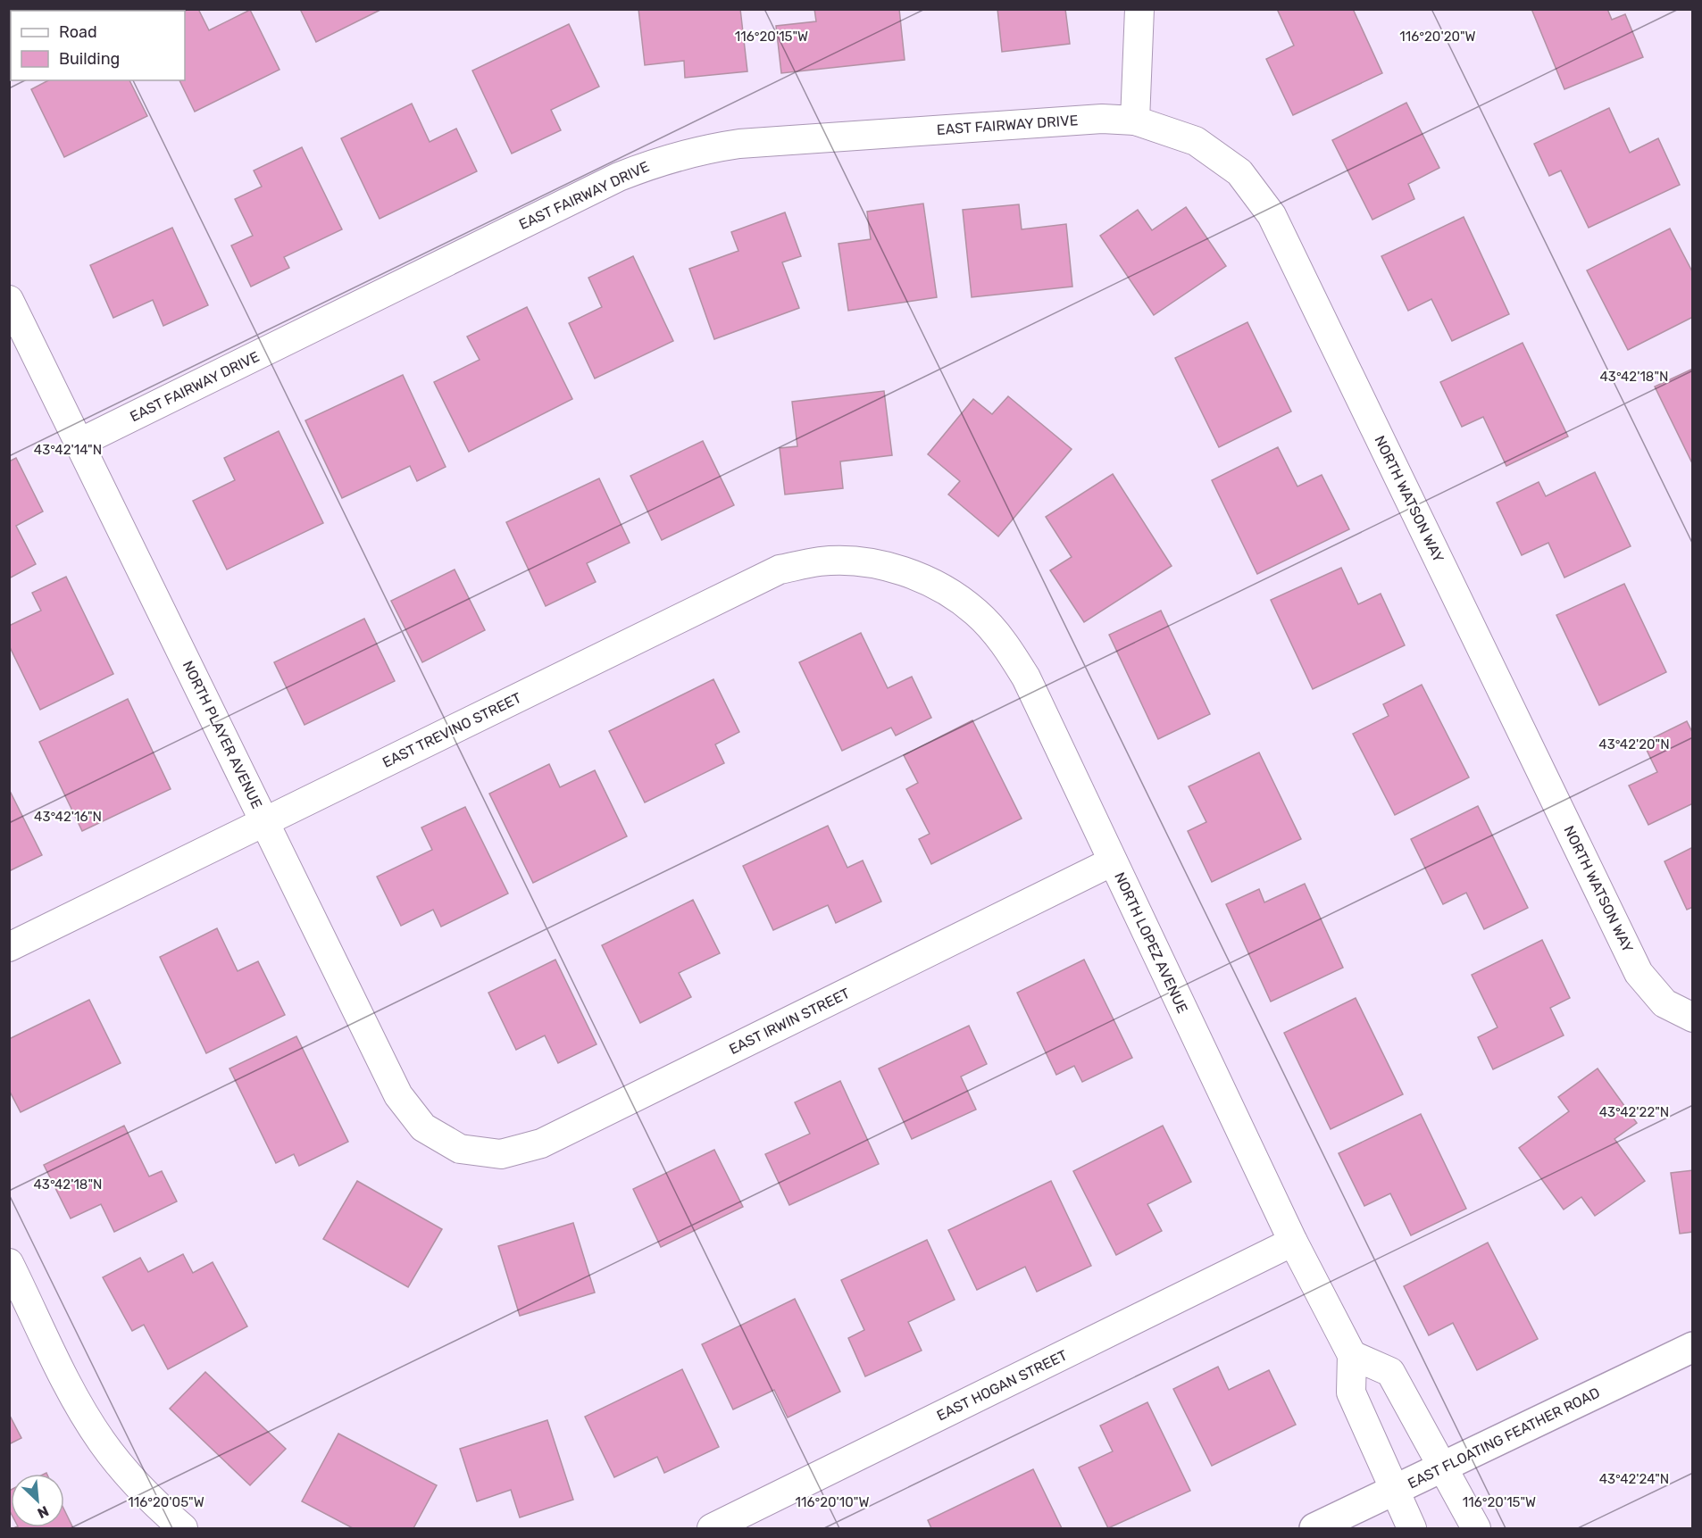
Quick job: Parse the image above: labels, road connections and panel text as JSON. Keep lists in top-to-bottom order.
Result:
{
  "streets": {
    "main road": ["EAST FLOATING FEATHER ROAD"],
    "street": [
      "EAST FAIRWAY DRIVE",
      "NORTH WATSON WAY",
      "EAST TREVINO STREET",
      "NORTH PLAYER AVENUE",
      "NORTH LOPEZ AVENUE",
      "EAST IRWIN STREET",
      "EAST HOGAN STREET"
    ]
  },
  "crossings": [
    ["EAST FAIRWAY DRIVE", "NORTH WATSON WAY"],
    ["EAST FAIRWAY DRIVE", "NORTH PLAYER AVENUE"],
    ["EAST TREVINO STREET", "NORTH PLAYER AVENUE"],
    ["EAST TREVINO STREET", "NORTH LOPEZ AVENUE"],
    ["NORTH PLAYER AVENUE", "EAST IRWIN STREET"],
    ["NORTH LOPEZ AVENUE", "EAST IRWIN STREET"],
    ["NORTH LOPEZ AVENUE", "EAST HOGAN STREET"],
    ["NORTH LOPEZ AVENUE", "EAST FLOATING FEATHER ROAD"]
  ],
  "legend": ["Road", "Building"],
  "north": "bottom right",
  "coordinates": [
    "116°20'15\"W",
    "116°20'20\"W",
    "43°42'18\"N",
    "43°42'14\"N",
    "43°42'20\"N",
    "43°42'16\"N",
    "43°42'22\"N",
    "43°42'24\"N",
    "116°20'05\"W",
    "116°20'10\"W"
  ]
}
